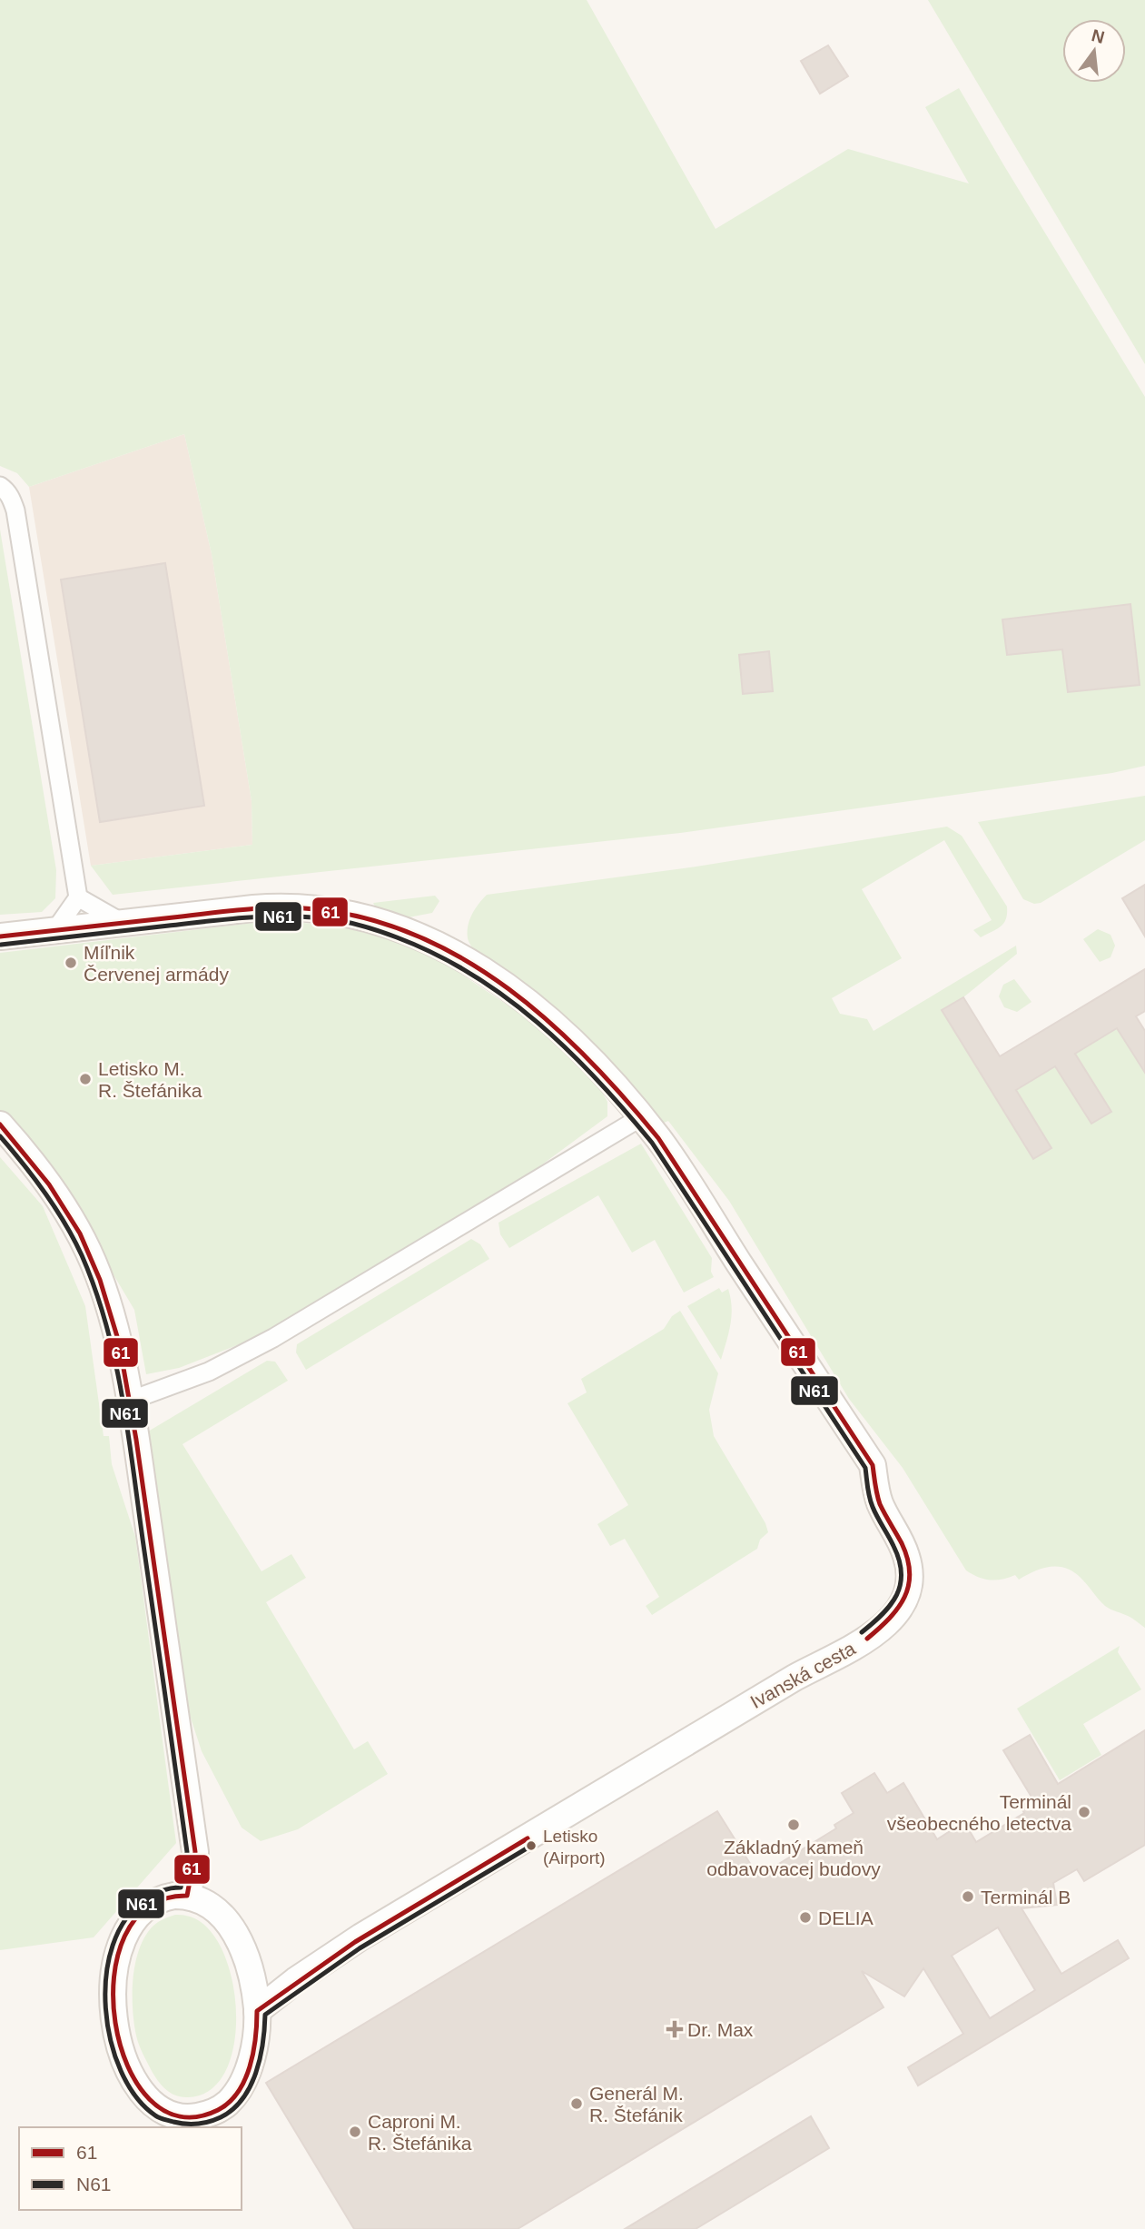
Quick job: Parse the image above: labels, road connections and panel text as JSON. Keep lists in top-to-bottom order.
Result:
{
  "streets": {
    "street": ["Ivanská cesta"]
  },
  "places": {
    "other": [
      "Míľnik Červenej armády",
      "Letisko M. R. Štefánika",
      "Terminál všeobecného letectva",
      "Základný kameň odbavovacej budovy",
      "Letisko (Airport)",
      "Terminál B",
      "DELIA",
      "Generál M. R. Štefánik",
      "Caproni M. R. Štefánika"
    ],
    "health": ["Dr. Max"]
  },
  "lines": ["transit line 61", "transit line N61"],
  "legend": ["61", "N61"],
  "north": "top"
}
